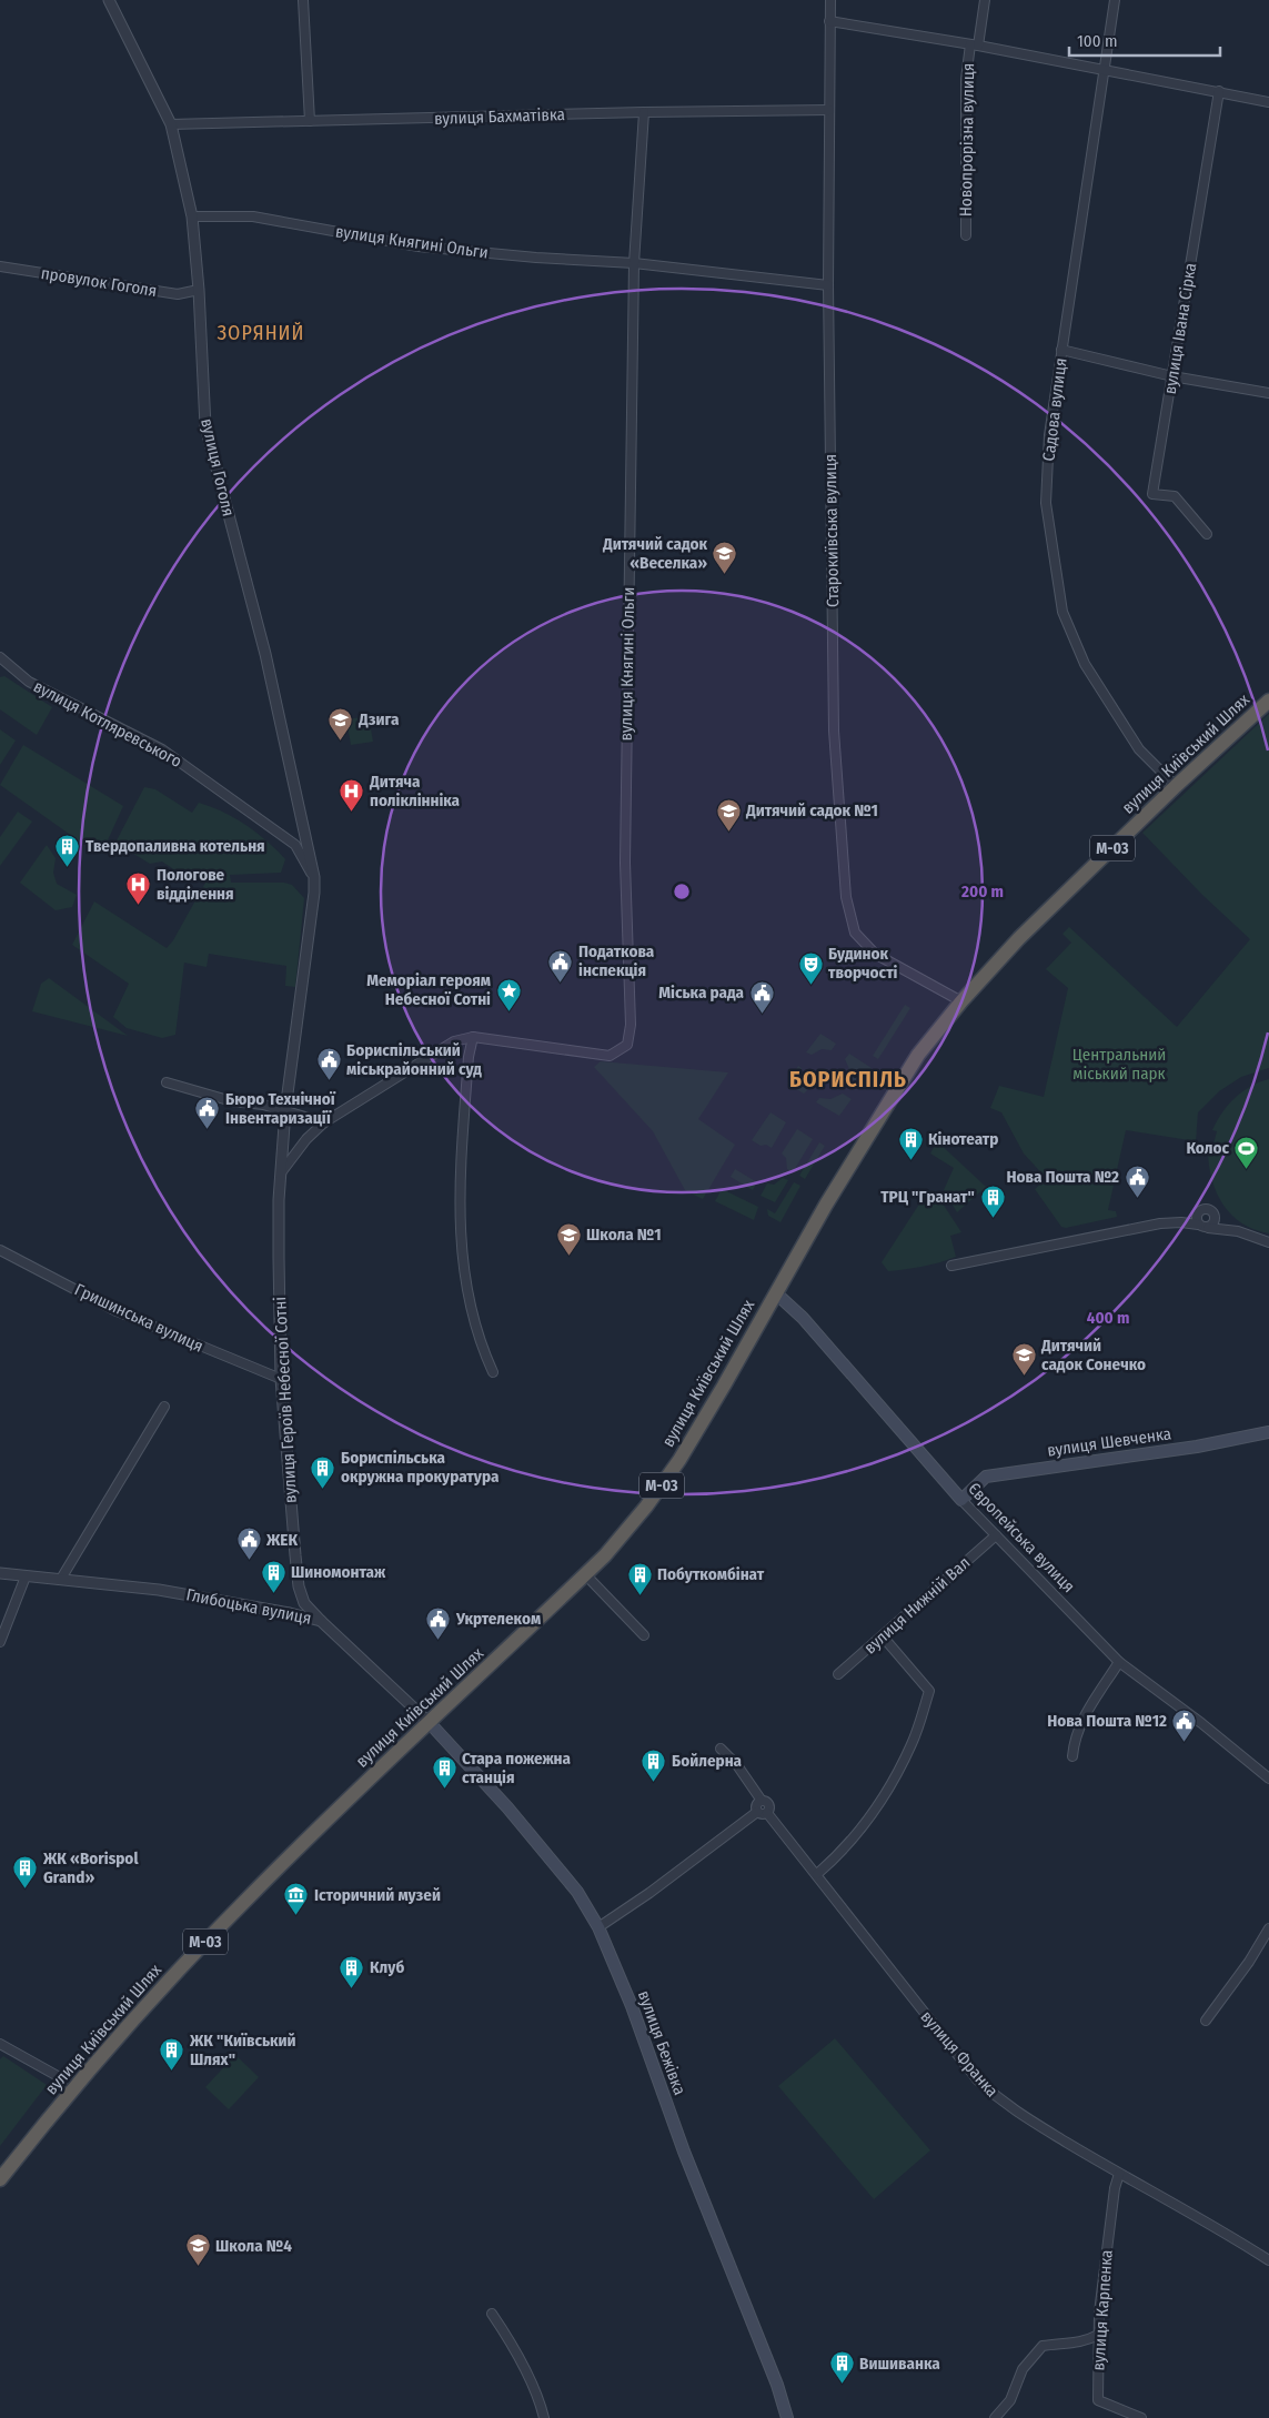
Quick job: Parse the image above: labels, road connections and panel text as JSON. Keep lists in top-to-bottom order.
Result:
{
  "streets": {
    "highway": ["вулиця Київський Шлях", "М-03"],
    "main road": ["вулиця Шевченка", "Європейська вулиця", "вулиця Бежівка"],
    "street": [
      "вулиця Бахматівка",
      "Новопрорізна вулиця",
      "вулиця Княгині Ольги",
      "провулок Гоголя",
      "вулиця Івана Сірка",
      "Садова вулиця",
      "вулиця Гоголя",
      "Старокиївська вулиця",
      "вулиця Котляревського",
      "Гришинська вулиця",
      "вулиця Героїв Небесної Сотні",
      "вулиця Нижній Вал",
      "Глибоцька вулиця",
      "вулиця Франка",
      "вулиця Карпенка"
    ]
  },
  "crossings": [
    ["вулиця Бахматівка", "вулиця Гоголя"],
    ["вулиця Бахматівка", "Старокиївська вулиця"],
    ["Новопрорізна вулиця", "вулиця Івана Сірка"],
    ["Новопрорізна вулиця", "Садова вулиця"],
    ["Новопрорізна вулиця", "Старокиївська вулиця"],
    ["вулиця Княгині Ольги", "вулиця Гоголя"],
    ["вулиця Княгині Ольги", "Старокиївська вулиця"],
    ["провулок Гоголя", "вулиця Гоголя"],
    ["Садова вулиця", "вулиця Київський Шлях"],
    ["вулиця Гоголя", "вулиця Котляревського"],
    ["вулиця Гоголя", "вулиця Героїв Небесної Сотні"],
    ["Старокиївська вулиця", "вулиця Київський Шлях"],
    ["вулиця Котляревського", "вулиця Героїв Небесної Сотні"],
    ["вулиця Київський Шлях", "Європейська вулиця"],
    ["вулиця Київський Шлях", "Глибоцька вулиця"],
    ["вулиця Київський Шлях", "вулиця Бежівка"],
    ["Гришинська вулиця", "вулиця Героїв Небесної Сотні"],
    ["вулиця Героїв Небесної Сотні", "Глибоцька вулиця"],
    ["вулиця Шевченка", "Європейська вулиця"],
    ["Європейська вулиця", "вулиця Нижній Вал"],
    ["Глибоцька вулиця", "вулиця Бежівка"],
    ["вулиця Франка", "вулиця Карпенка"]
  ],
  "districts": ["ЗОРЯНИЙ", "БОРИСПІЛЬ"],
  "parks": ["Центральний міський парк"],
  "places": {
    "school or university": [
      "Дитячий садок «Веселка»",
      "Дзига",
      "Дитячий садок №1",
      "Школа №1",
      "Дитячий садок Сонечко",
      "Школа №4"
    ],
    "hospital": ["Дитяча поліклінніка", "Пологове відділення"],
    "building": [
      "Твердопаливна котельня",
      "Кінотеатр",
      "ТРЦ \"Гранат\"",
      "Бориспільська окружна прокуратура",
      "Шиномонтаж",
      "Побуткомбінат",
      "Бойлерна",
      "Стара пожежна станція",
      "ЖК «Borispol Grand»",
      "Клуб",
      "ЖК \"Київський Шлях\"",
      "Вишиванка"
    ],
    "public building": [
      "Податкова інспекція",
      "Міська рада",
      "Бориспільський міськрайонний суд",
      "Бюро Технічної Інвентаризації",
      "Нова Пошта №2",
      "ЖЕК",
      "Укртелеком",
      "Нова Пошта №12"
    ],
    "theatre": ["Будинок творчості"],
    "place": ["Меморіал героям Небесної Сотні"],
    "sports": ["Колос"],
    "museum": ["Історичний музей"]
  },
  "scale_bar": "100 m",
  "rings": ["200 m", "400 m"]
}
